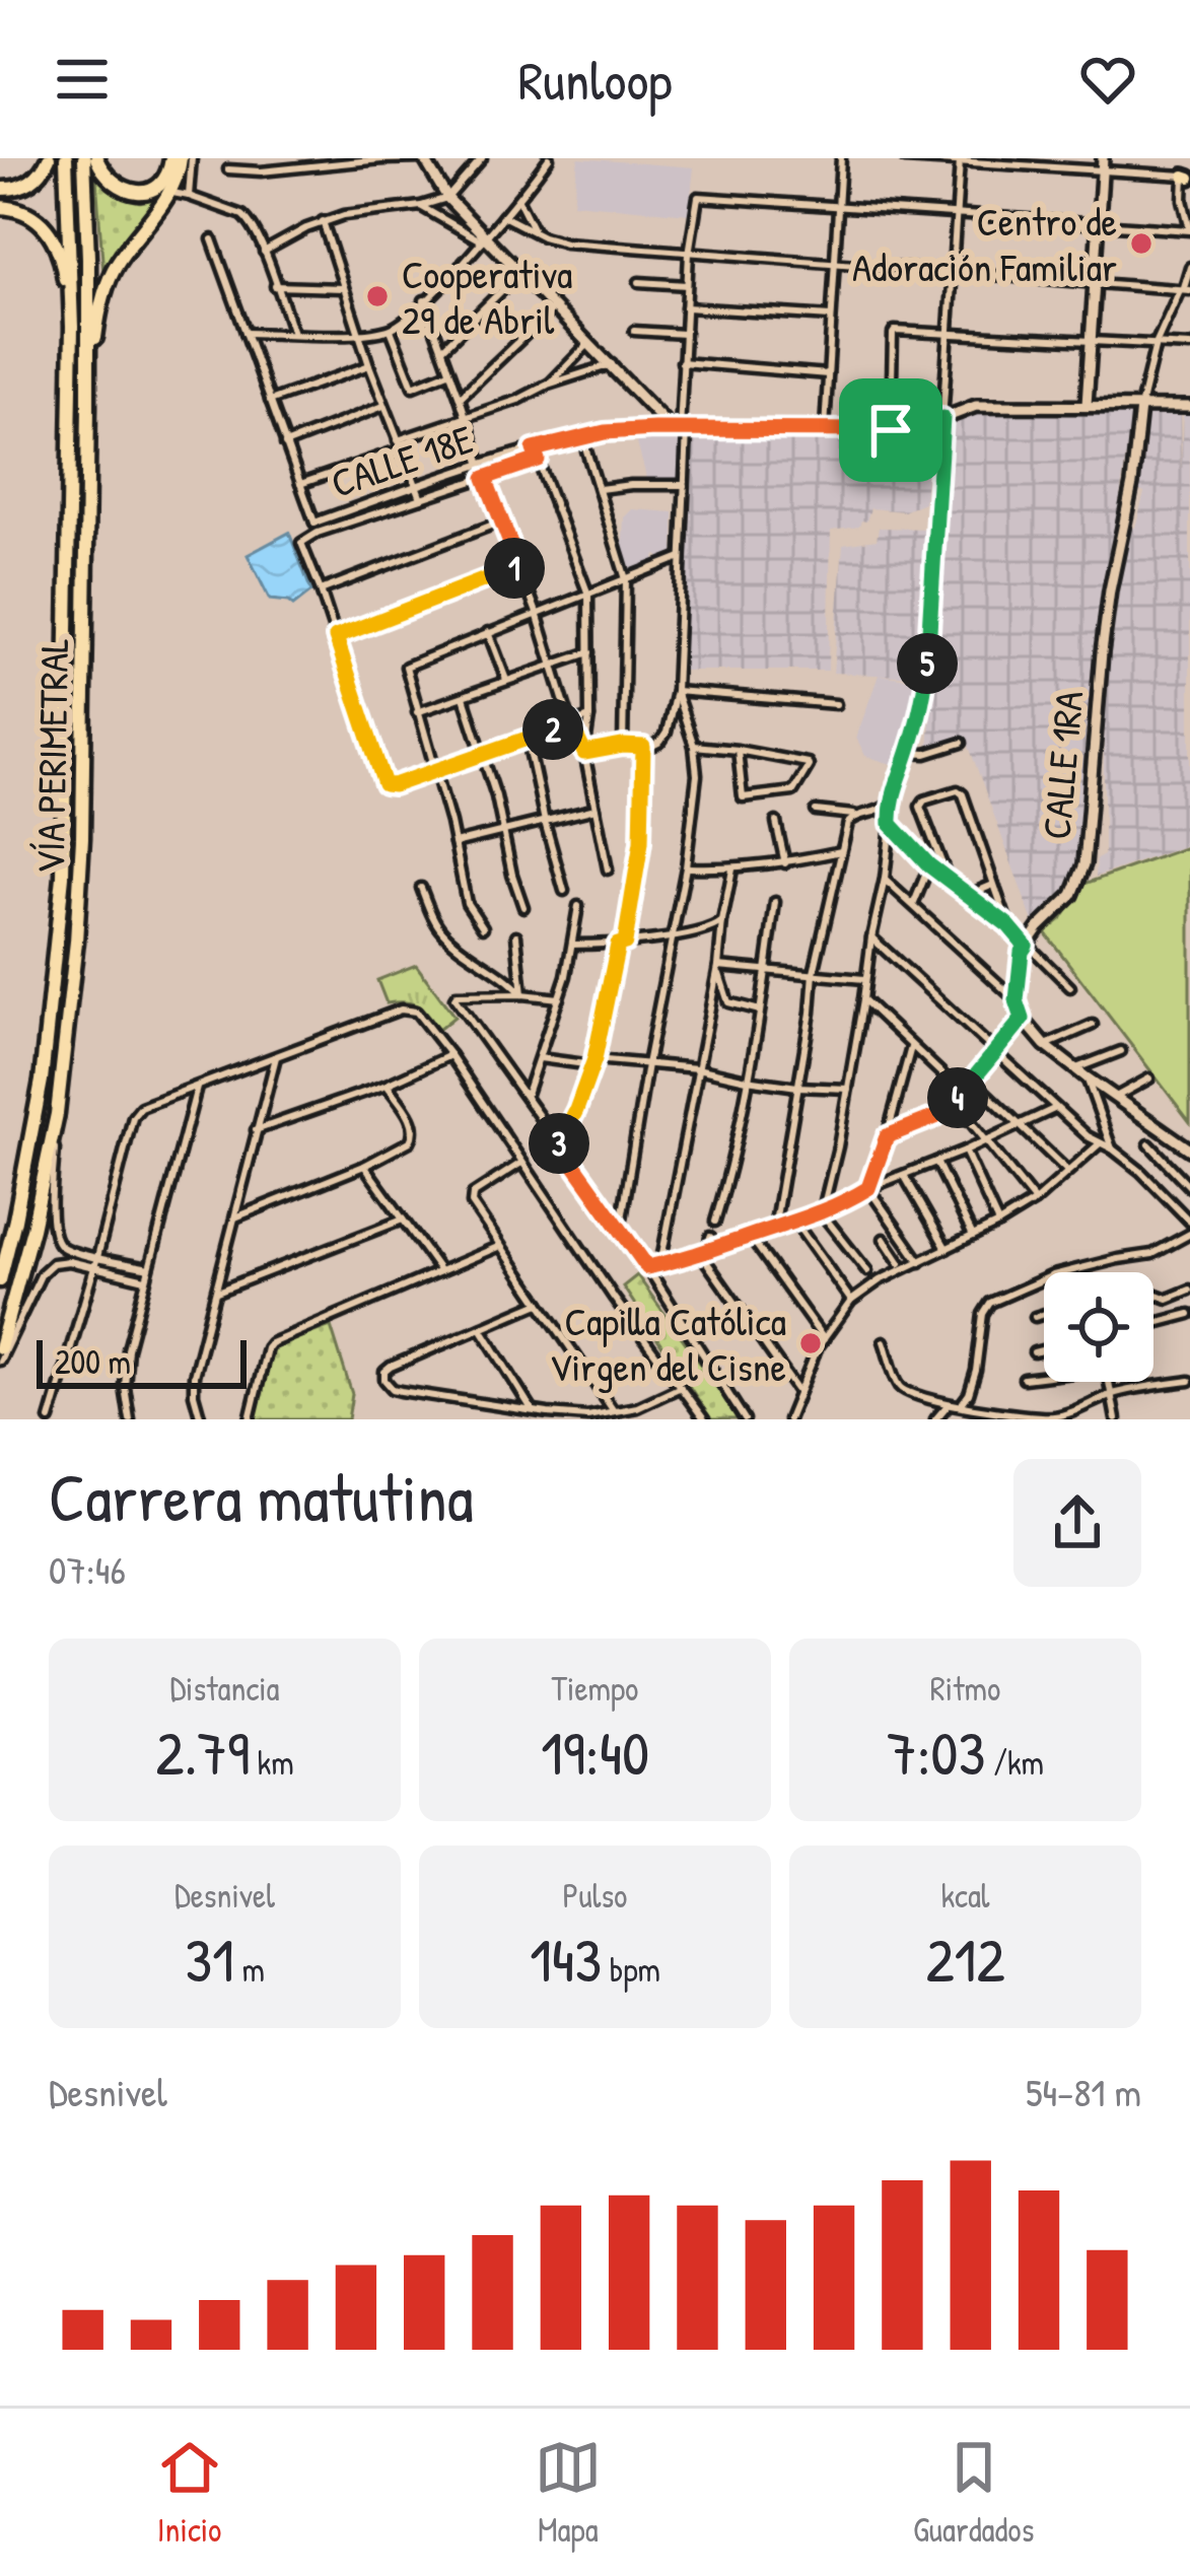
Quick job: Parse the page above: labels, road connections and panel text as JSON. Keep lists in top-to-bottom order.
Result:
{
  "streets": {
    "highway": ["VÍA PERIMETRAL"],
    "street": ["CALLE 18E", "CALLE 1RA"]
  },
  "crossings": [
    ["CALLE 18E", "CALLE 1RA"]
  ],
  "places": ["Centro de Adoración Familiar", "Cooperativa 29 de Abril", "Capilla Católica Virgen del Cisne"],
  "scale_bar": "200 m",
  "page": {
    "header": "Runloop",
    "pins": [
      "1",
      "5",
      "2",
      "4",
      "3"
    ],
    "scale": "200 m",
    "heading": ["Carrera matutina", "07:46"],
    "stats": [
      ["Distancia", "2.79 km"],
      ["Tiempo", "19:40"],
      ["Ritmo", "7:03 /km"],
      ["Desnivel", "31 m"],
      ["Pulso", "143 bpm"],
      ["kcal", "212"]
    ],
    "chart": ["Desnivel", "54–81 m"],
    "tabs": ["Inicio", "Mapa", "Guardados"]
  }
}
